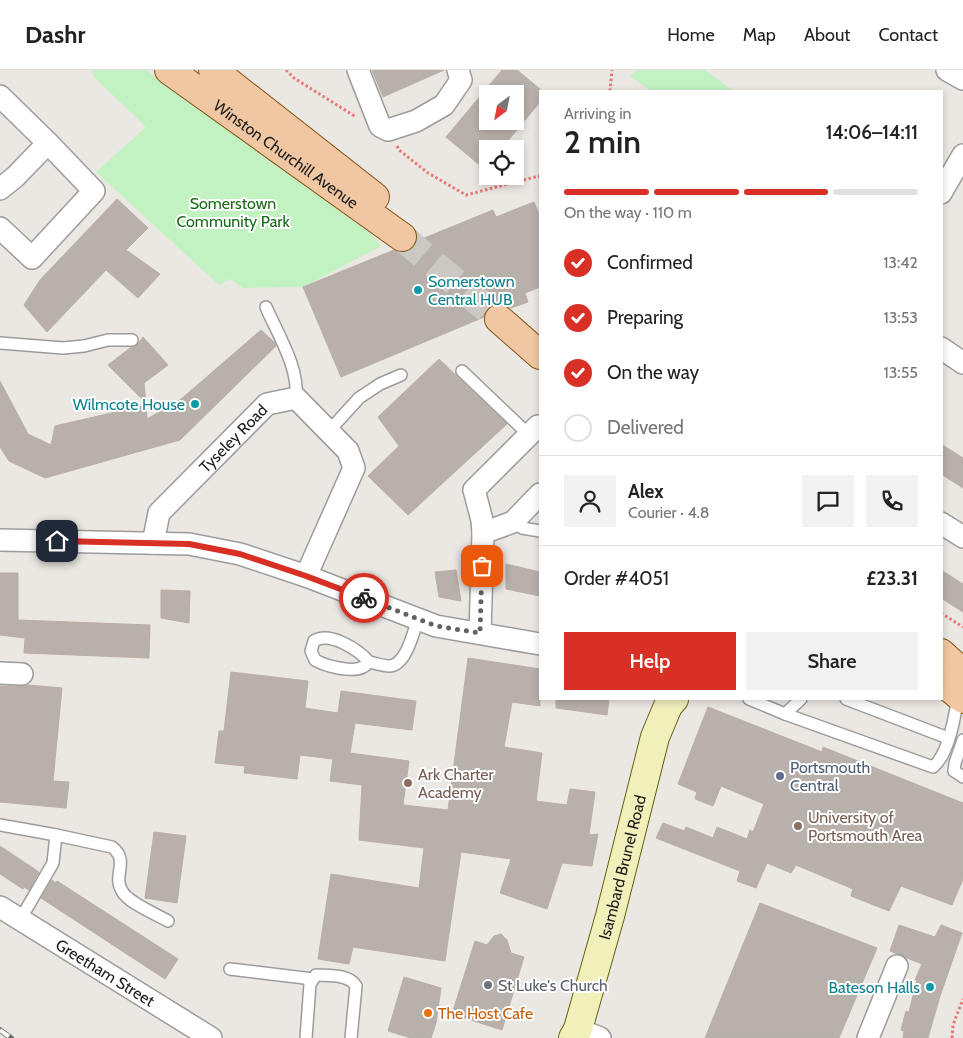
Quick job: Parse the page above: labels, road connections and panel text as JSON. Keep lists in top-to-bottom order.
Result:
{
  "streets": {
    "main road": ["Winston Churchill Avenue"],
    "street": ["Tyseley Road", "Isambard Brunel Road", "Greetham Street"]
  },
  "parks": ["Somerstown Community Park"],
  "places": [
    "Somerstown Central HUB",
    "Wilmcote House",
    "Portsmouth Central",
    "Ark Charter Academy",
    "University of Portsmouth Area",
    "St Luke's Church",
    "Bateson Halls",
    "The Host Cafe"
  ],
  "north": "bottom left",
  "page": {
    "header": "Dashr",
    "nav": [
      "Home",
      "Map",
      "About",
      "Contact"
    ],
    "heading": ["2 min", "Arriving in", "14:06–14:11"],
    "panel": [
      "Alex",
      "Courier · 4.8",
      "Order #4051",
      "£23.31"
    ],
    "bar": "On the way · 110 m",
    "list": [
      ["Confirmed", "13:42"],
      ["Preparing", "13:53"],
      ["On the way", "13:55"],
      "Delivered"
    ],
    "buttons": ["Help", "Share"]
  }
}
